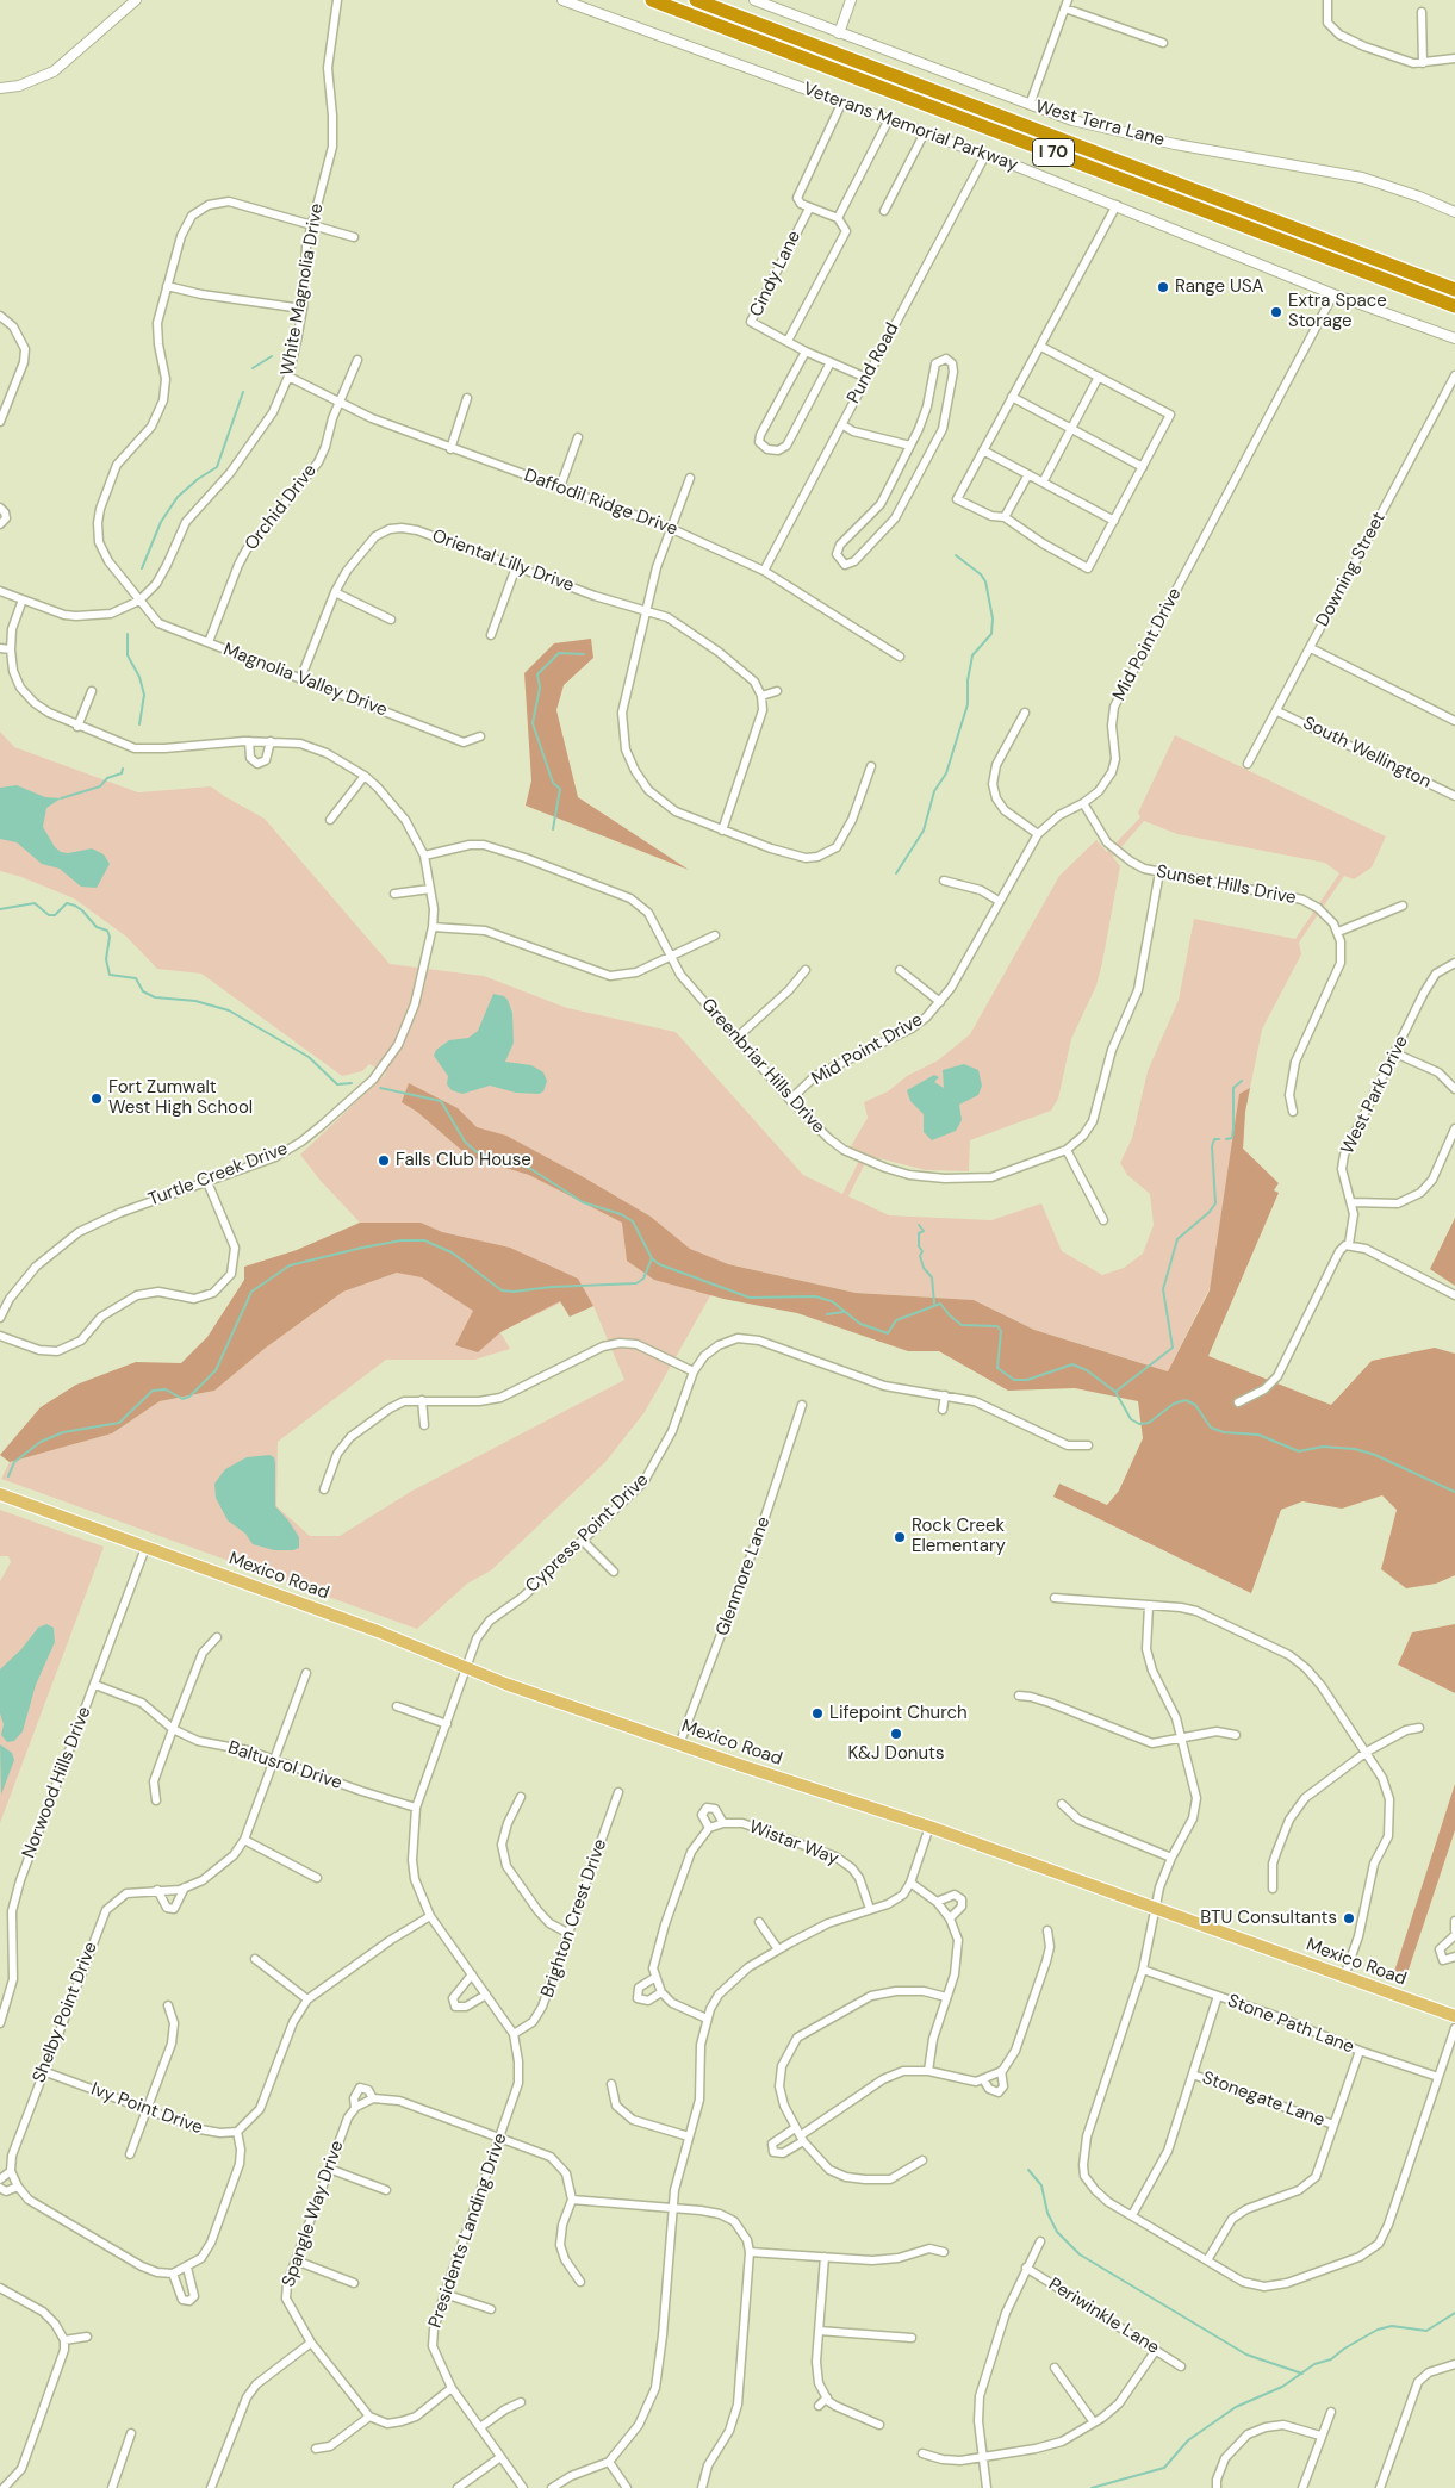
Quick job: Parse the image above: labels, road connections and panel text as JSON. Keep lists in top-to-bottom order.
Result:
{
  "streets": {
    "highway": ["I 70"],
    "main road": ["Mexico Road"],
    "street": [
      "West Terra Lane",
      "Veterans Memorial Parkway",
      "Cindy Lane",
      "White Magnolia Drive",
      "Pund Road",
      "Daffodil Ridge Drive",
      "Orchid Drive",
      "Oriental Lilly Drive",
      "Downing Street",
      "Mid Point Drive",
      "Magnolia Valley Drive",
      "South Wellington",
      "Sunset Hills Drive",
      "Greenbriar Hills Drive",
      "West Park Drive",
      "Turtle Creek Drive",
      "Cypress Point Drive",
      "Glenmore Lane",
      "Baltusrol Drive",
      "Norwood Hills Drive",
      "Wistar Way",
      "Brighton Crest Drive",
      "Shelby Point Drive",
      "Stone Path Lane",
      "Stonegate Lane",
      "Ivy Point Drive",
      "Spangle Way Drive",
      "Presidents Landing Drive",
      "Periwinkle Lane"
    ]
  },
  "crossings": [
    ["Veterans Memorial Parkway", "Pund Road"],
    ["Veterans Memorial Parkway", "Mid Point Drive"],
    ["Cindy Lane", "Pund Road"],
    ["White Magnolia Drive", "Daffodil Ridge Drive"],
    ["White Magnolia Drive", "Magnolia Valley Drive"],
    ["White Magnolia Drive", "Turtle Creek Drive"],
    ["Pund Road", "Daffodil Ridge Drive"],
    ["Daffodil Ridge Drive", "Orchid Drive"],
    ["Orchid Drive", "Magnolia Valley Drive"],
    ["Oriental Lilly Drive", "Magnolia Valley Drive"],
    ["Downing Street", "South Wellington"],
    ["Mid Point Drive", "Sunset Hills Drive"],
    ["Mid Point Drive", "Greenbriar Hills Drive"],
    ["Sunset Hills Drive", "Greenbriar Hills Drive"],
    ["Greenbriar Hills Drive", "Turtle Creek Drive"],
    ["Cypress Point Drive", "Mexico Road"],
    ["Cypress Point Drive", "Presidents Landing Drive"],
    ["Mexico Road", "Glenmore Lane"],
    ["Mexico Road", "Norwood Hills Drive"],
    ["Mexico Road", "Presidents Landing Drive"],
    ["Baltusrol Drive", "Norwood Hills Drive"],
    ["Baltusrol Drive", "Shelby Point Drive"],
    ["Baltusrol Drive", "Presidents Landing Drive"],
    ["Brighton Crest Drive", "Presidents Landing Drive"],
    ["Shelby Point Drive", "Ivy Point Drive"],
    ["Spangle Way Drive", "Presidents Landing Drive"]
  ],
  "places": [
    "Range USA",
    "Extra Space Storage",
    "Fort Zumwalt West High School",
    "Falls Club House",
    "Rock Creek Elementary",
    "Lifepoint Church",
    "K&J Donuts",
    "BTU Consultants"
  ]
}
